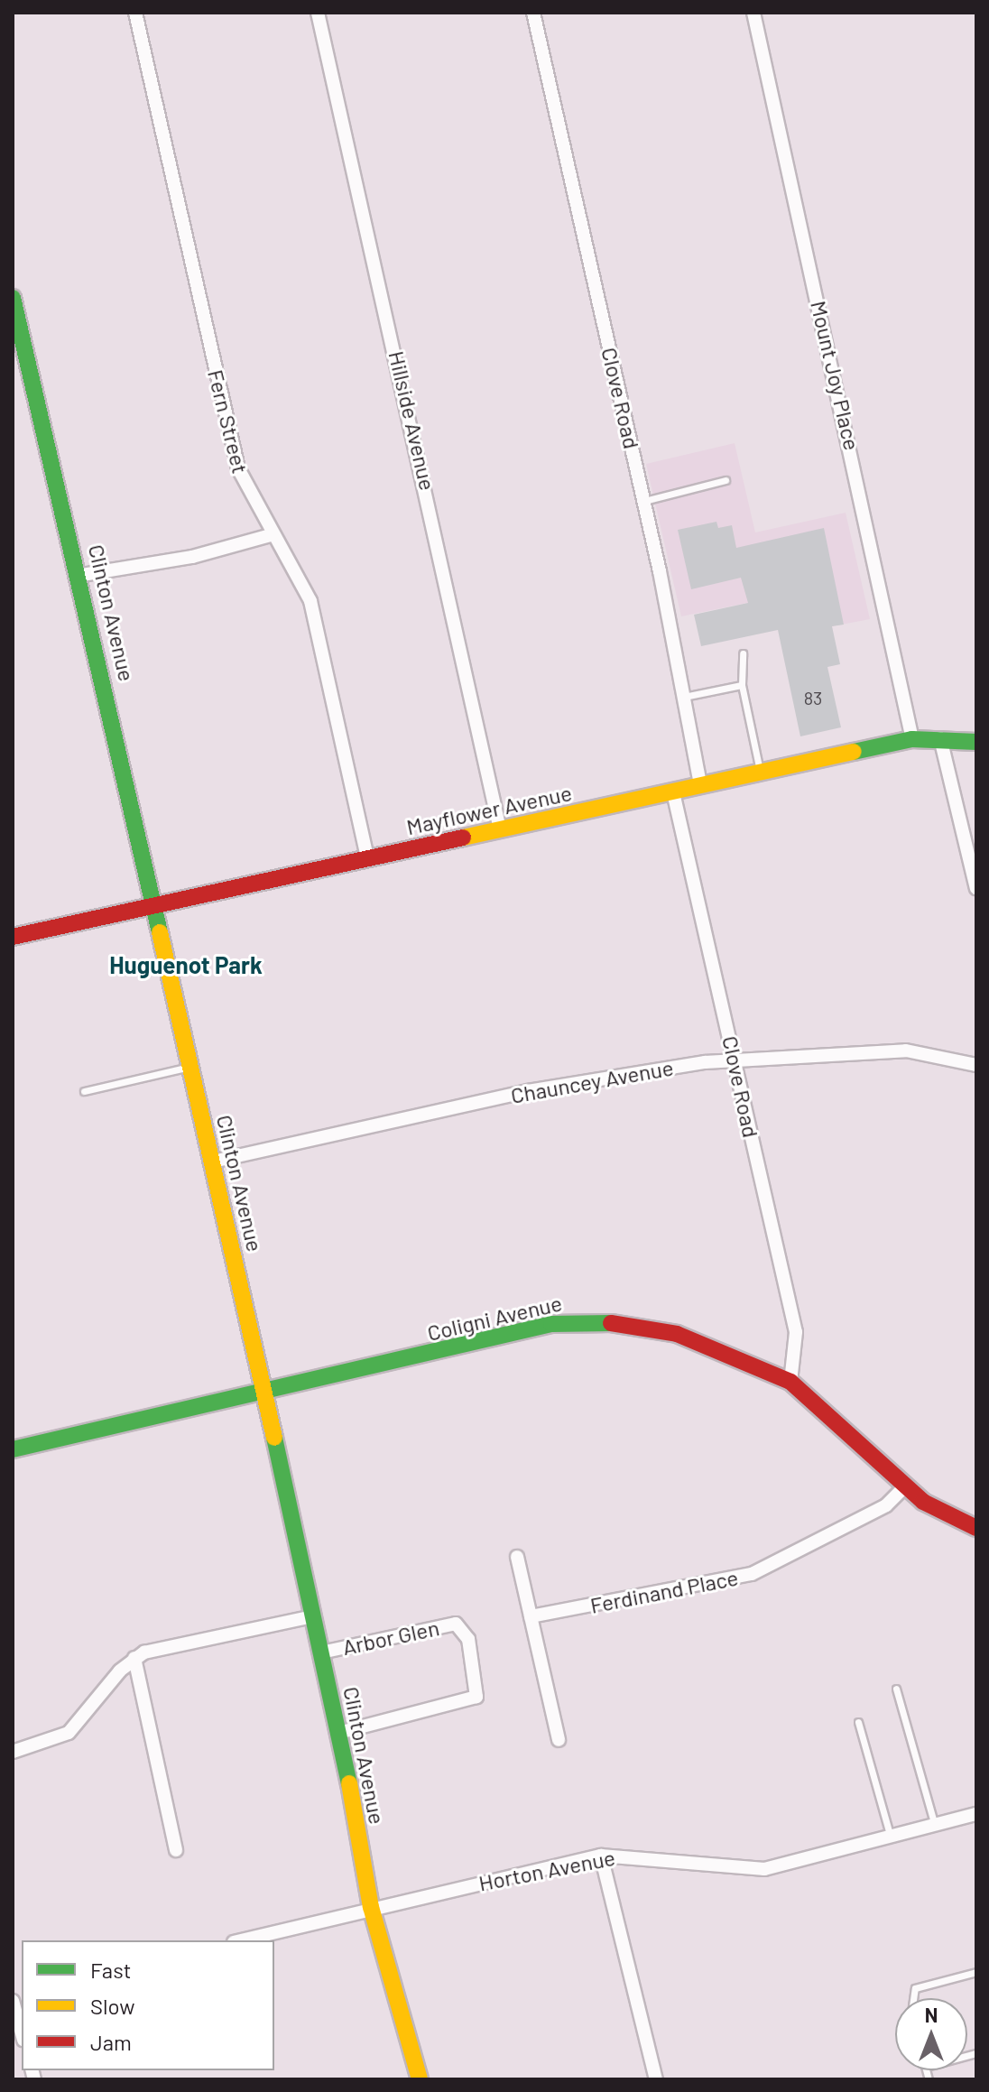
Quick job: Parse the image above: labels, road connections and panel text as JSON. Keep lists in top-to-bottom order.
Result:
{
  "streets": {
    "street": [
      "Mount Joy Place",
      "Clove Road",
      "Hillside Avenue",
      "Fern Street",
      "Clinton Avenue",
      "Mayflower Avenue",
      "Chauncey Avenue",
      "Coligni Avenue",
      "Ferdinand Place",
      "Arbor Glen",
      "Horton Avenue"
    ]
  },
  "crossings": [
    ["Mount Joy Place", "Mayflower Avenue"],
    ["Clove Road", "Mayflower Avenue"],
    ["Clove Road", "Chauncey Avenue"],
    ["Clove Road", "Coligni Avenue"],
    ["Hillside Avenue", "Mayflower Avenue"],
    ["Fern Street", "Mayflower Avenue"],
    ["Clinton Avenue", "Mayflower Avenue"],
    ["Clinton Avenue", "Chauncey Avenue"],
    ["Clinton Avenue", "Coligni Avenue"],
    ["Clinton Avenue", "Arbor Glen"],
    ["Clinton Avenue", "Horton Avenue"],
    ["Coligni Avenue", "Ferdinand Place"]
  ],
  "districts": ["Huguenot Park"],
  "house_numbers": ["83"],
  "legend": ["Fast", "Slow", "Jam"],
  "north": "top"
}
